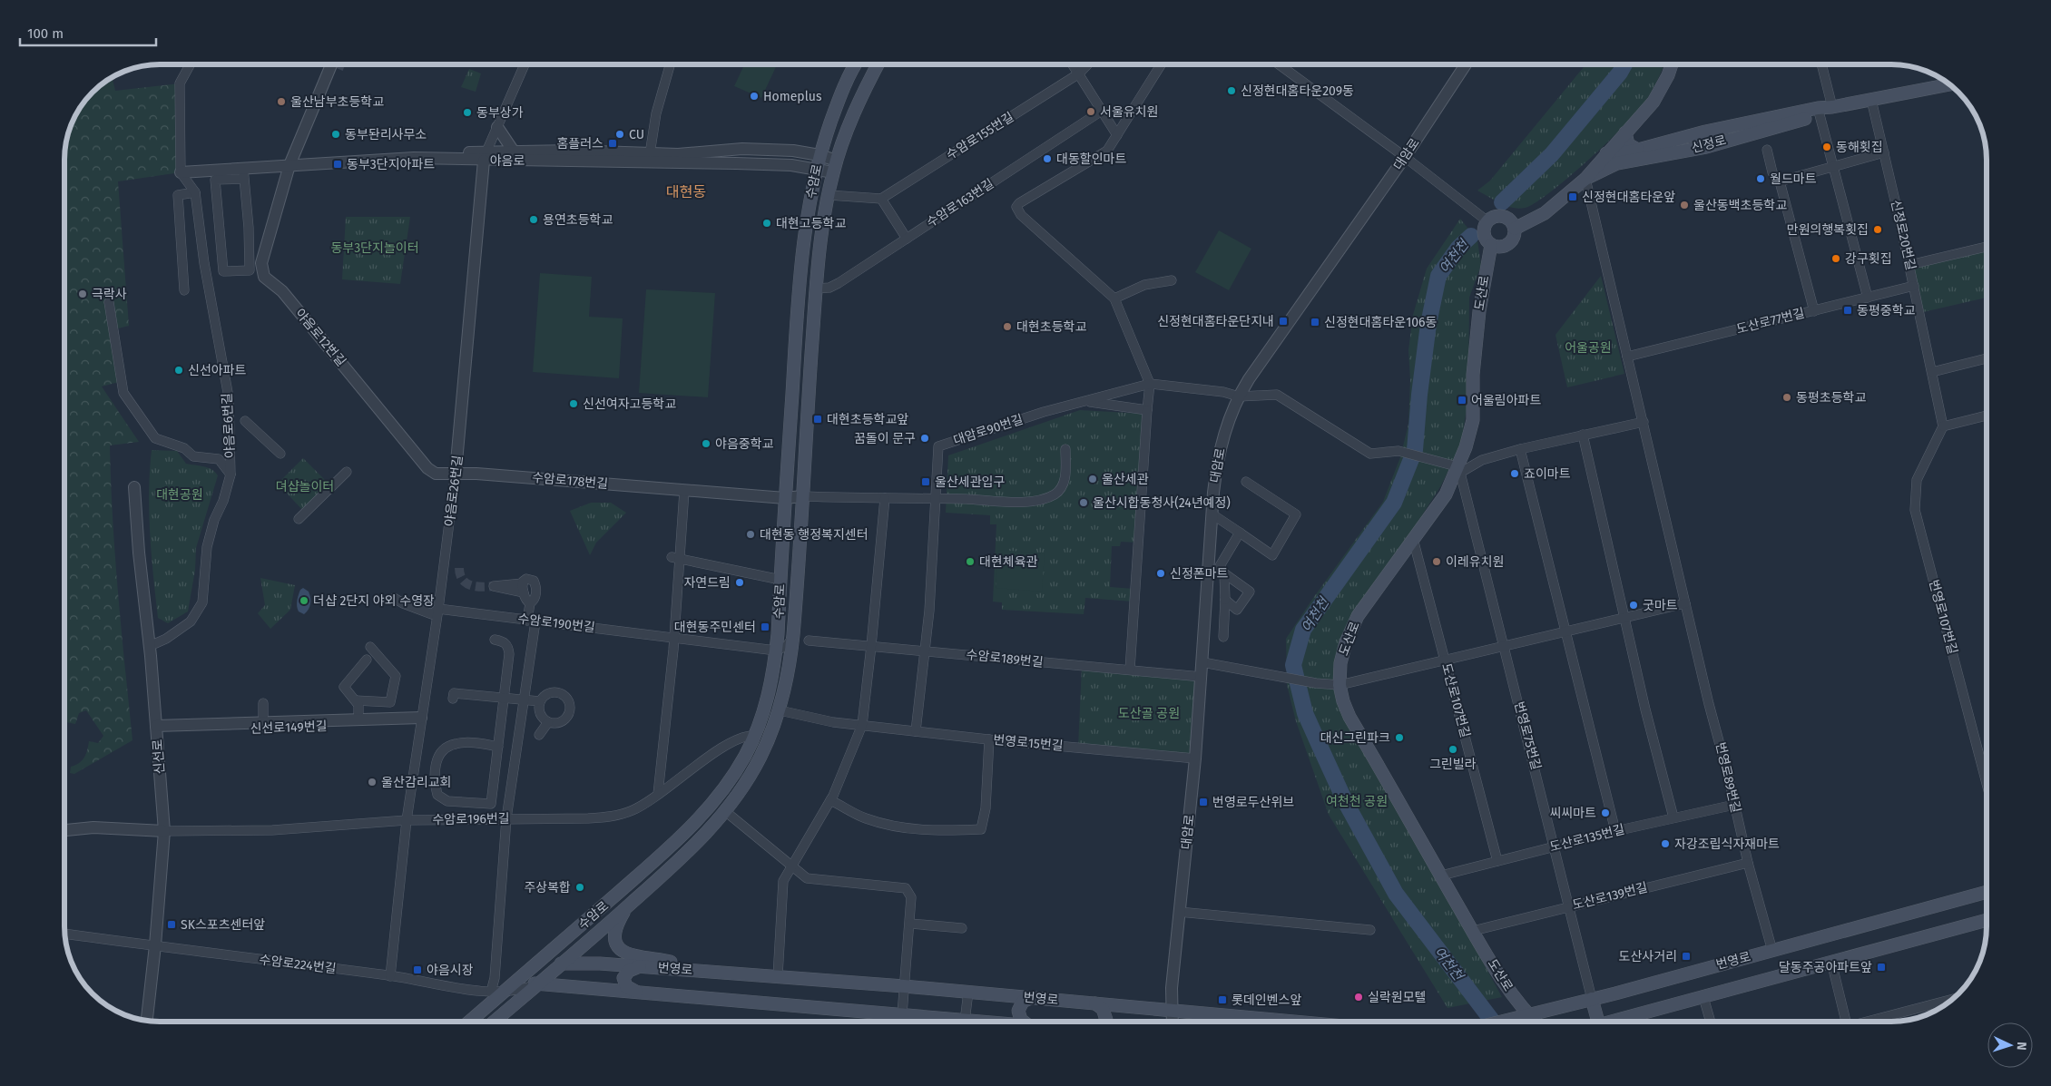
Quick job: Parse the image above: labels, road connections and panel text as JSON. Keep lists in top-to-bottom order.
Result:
{
  "streets": {
    "main road": [
      "신정로",
      "수암로",
      "도산로",
      "번영로"
    ],
    "street": [
      "수암로155번길",
      "대암로",
      "야음로",
      "수암로163번길",
      "신정로20번길",
      "도산로77번길",
      "야음로12번길",
      "야음로6번길",
      "대암로90번길",
      "수암로178번길",
      "야음로26번길",
      "번영로107번길",
      "수암로190번길",
      "수암로189번길",
      "도산로107번길",
      "신선로149번길",
      "번영로75번길",
      "번영로15번길",
      "신선로",
      "번영로89번길",
      "수암로196번길",
      "도산로135번길",
      "도산로139번길",
      "수암로224번길"
    ]
  },
  "crossings": [
    ["신정로", "신정로20번길"],
    ["대암로", "대암로90번길"],
    ["대암로", "수암로189번길"],
    ["대암로", "번영로15번길"],
    ["대암로", "번영로"],
    ["야음로", "수암로"],
    ["야음로", "야음로12번길"],
    ["야음로", "야음로6번길"],
    ["야음로", "야음로26번길"],
    ["수암로", "수암로163번길"],
    ["수암로", "수암로178번길"],
    ["수암로", "수암로190번길"],
    ["수암로", "번영로15번길"],
    ["수암로", "수암로196번길"],
    ["수암로", "번영로"],
    ["수암로", "수암로224번길"],
    ["신정로20번길", "도산로77번길"],
    ["신정로20번길", "번영로107번길"],
    ["도산로", "대암로90번길"],
    ["도산로", "도산로107번길"],
    ["도산로", "번영로75번길"],
    ["도산로", "도산로135번길"],
    ["도산로", "도산로139번길"],
    ["도산로", "번영로"],
    ["야음로12번길", "수암로178번길"],
    ["야음로12번길", "야음로26번길"],
    ["야음로6번길", "신선로"],
    ["대암로90번길", "수암로189번길"],
    ["대암로90번길", "번영로75번길"],
    ["대암로90번길", "번영로15번길"],
    ["수암로178번길", "야음로26번길"],
    ["야음로26번길", "수암로190번길"],
    ["야음로26번길", "신선로149번길"],
    ["야음로26번길", "수암로196번길"],
    ["야음로26번길", "수암로224번길"],
    ["도산로107번길", "도산로135번길"],
    ["신선로149번길", "신선로"],
    ["번영로75번길", "도산로135번길"],
    ["번영로75번길", "도산로139번길"],
    ["번영로75번길", "번영로"],
    ["신선로", "수암로196번길"],
    ["신선로", "수암로224번길"],
    ["번영로89번길", "도산로135번길"],
    ["번영로89번길", "도산로139번길"],
    ["번영로89번길", "번영로"]
  ],
  "districts": ["대현동"],
  "water": ["여천천"],
  "parks": [
    "동부3단지놀이터",
    "어울공원",
    "뎌샵놀이터",
    "대현공원",
    "도산골 공원",
    "여천천 공원"
  ],
  "places": {
    "other": [
      "신정현대홈타운209동",
      "Homeplus",
      "울산남부초등학교",
      "서울유치원",
      "동부상가",
      "동부돤리사무소",
      "CU",
      "동해횟집",
      "대동할인마트",
      "월드마트",
      "울산동백초등학교",
      "용연초등학교",
      "대현고등학교",
      "만원의행복횟집",
      "강구횟집",
      "극락사",
      "대현초등학교",
      "신선아파트",
      "동평초등학교",
      "신선여자고등학교",
      "꿈돌이 문구",
      "야음중학교",
      "죠이마트",
      "울산세관",
      "울산시합동청사(24년예정)",
      "대현동 행정복지센터",
      "대현체육관",
      "이레유치원",
      "신정폰마트",
      "자연드림",
      "더샵 2단지 야외 수영장",
      "굿마트",
      "대신그린파크",
      "그린빌라",
      "울산감리교회",
      "씨씨마트",
      "자강조립식자재마트",
      "주상복합",
      "실락원모텔"
    ],
    "transit": [
      "홈플러스",
      "동부3단지아파트",
      "신정현대홈타운앞",
      "동평중학교",
      "신정현대홈타운단지내",
      "신정현대홈타운106동",
      "어울림아파트",
      "대현초등학교앞",
      "울산세관입구",
      "대현동주민센터",
      "번영로두산위브",
      "SK스포츠센터앞",
      "도산사거리",
      "달동주공아파트앞",
      "야음시장",
      "롯데인벤스앞"
    ]
  },
  "scale_bar": "100 m",
  "north": "right"
}
